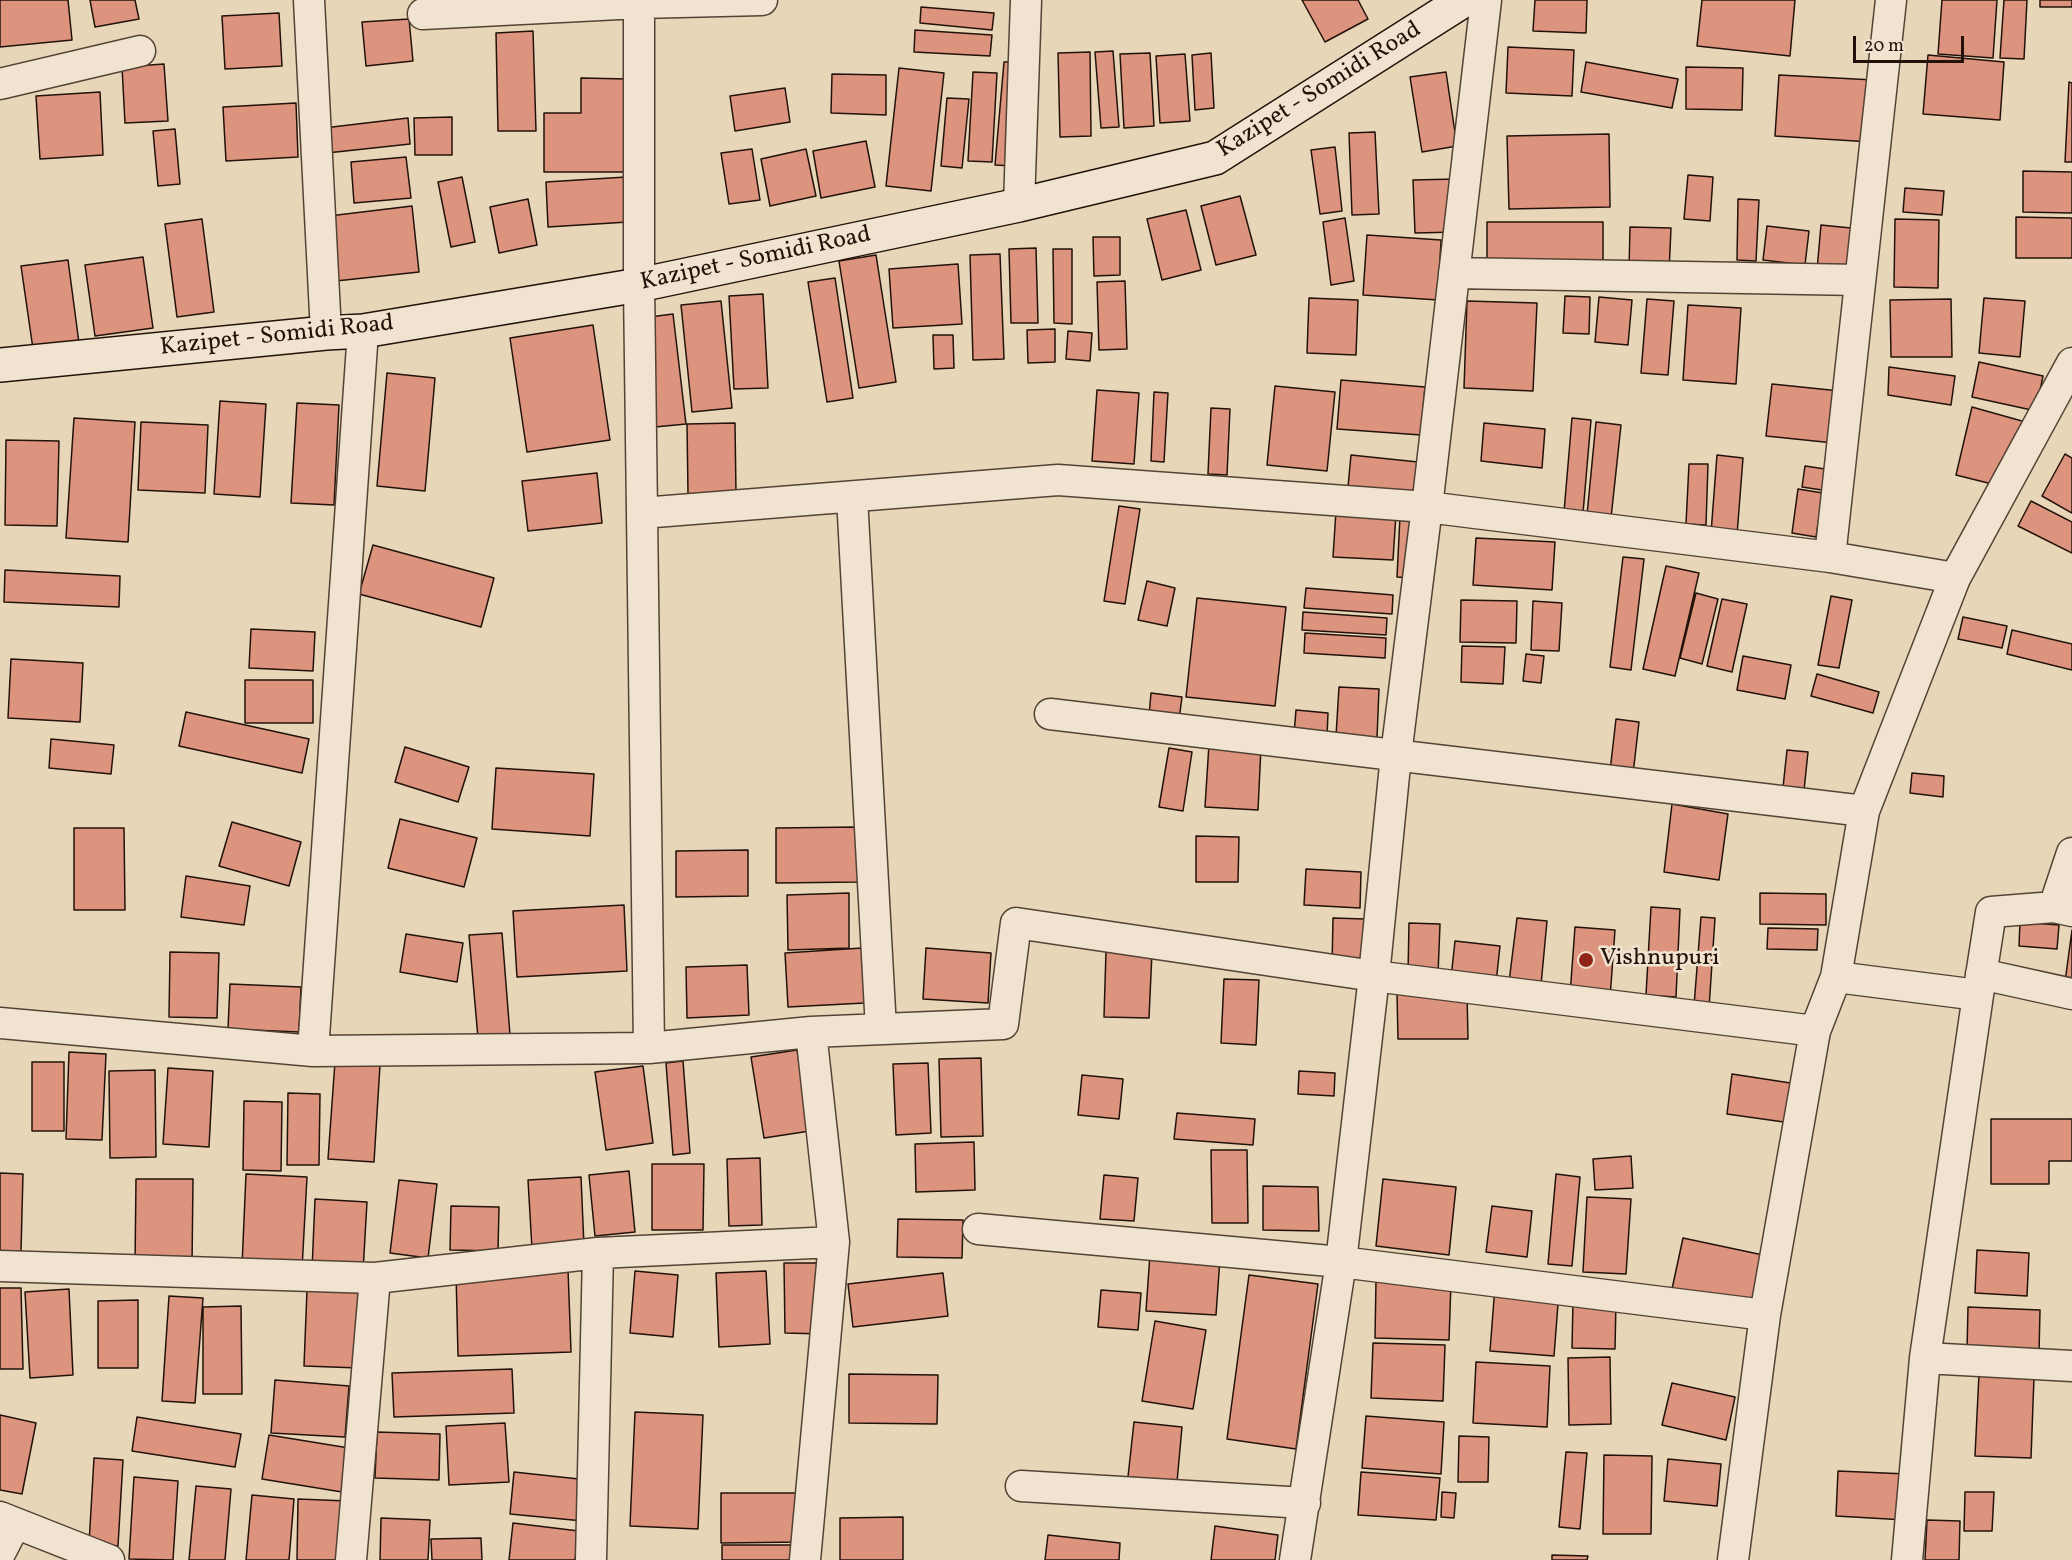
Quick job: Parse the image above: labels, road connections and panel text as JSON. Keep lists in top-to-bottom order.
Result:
{
  "streets": {
    "street": ["Kazipet - Somidi Road"]
  },
  "places": ["Vishnupuri"],
  "scale_bar": "20 m"
}
